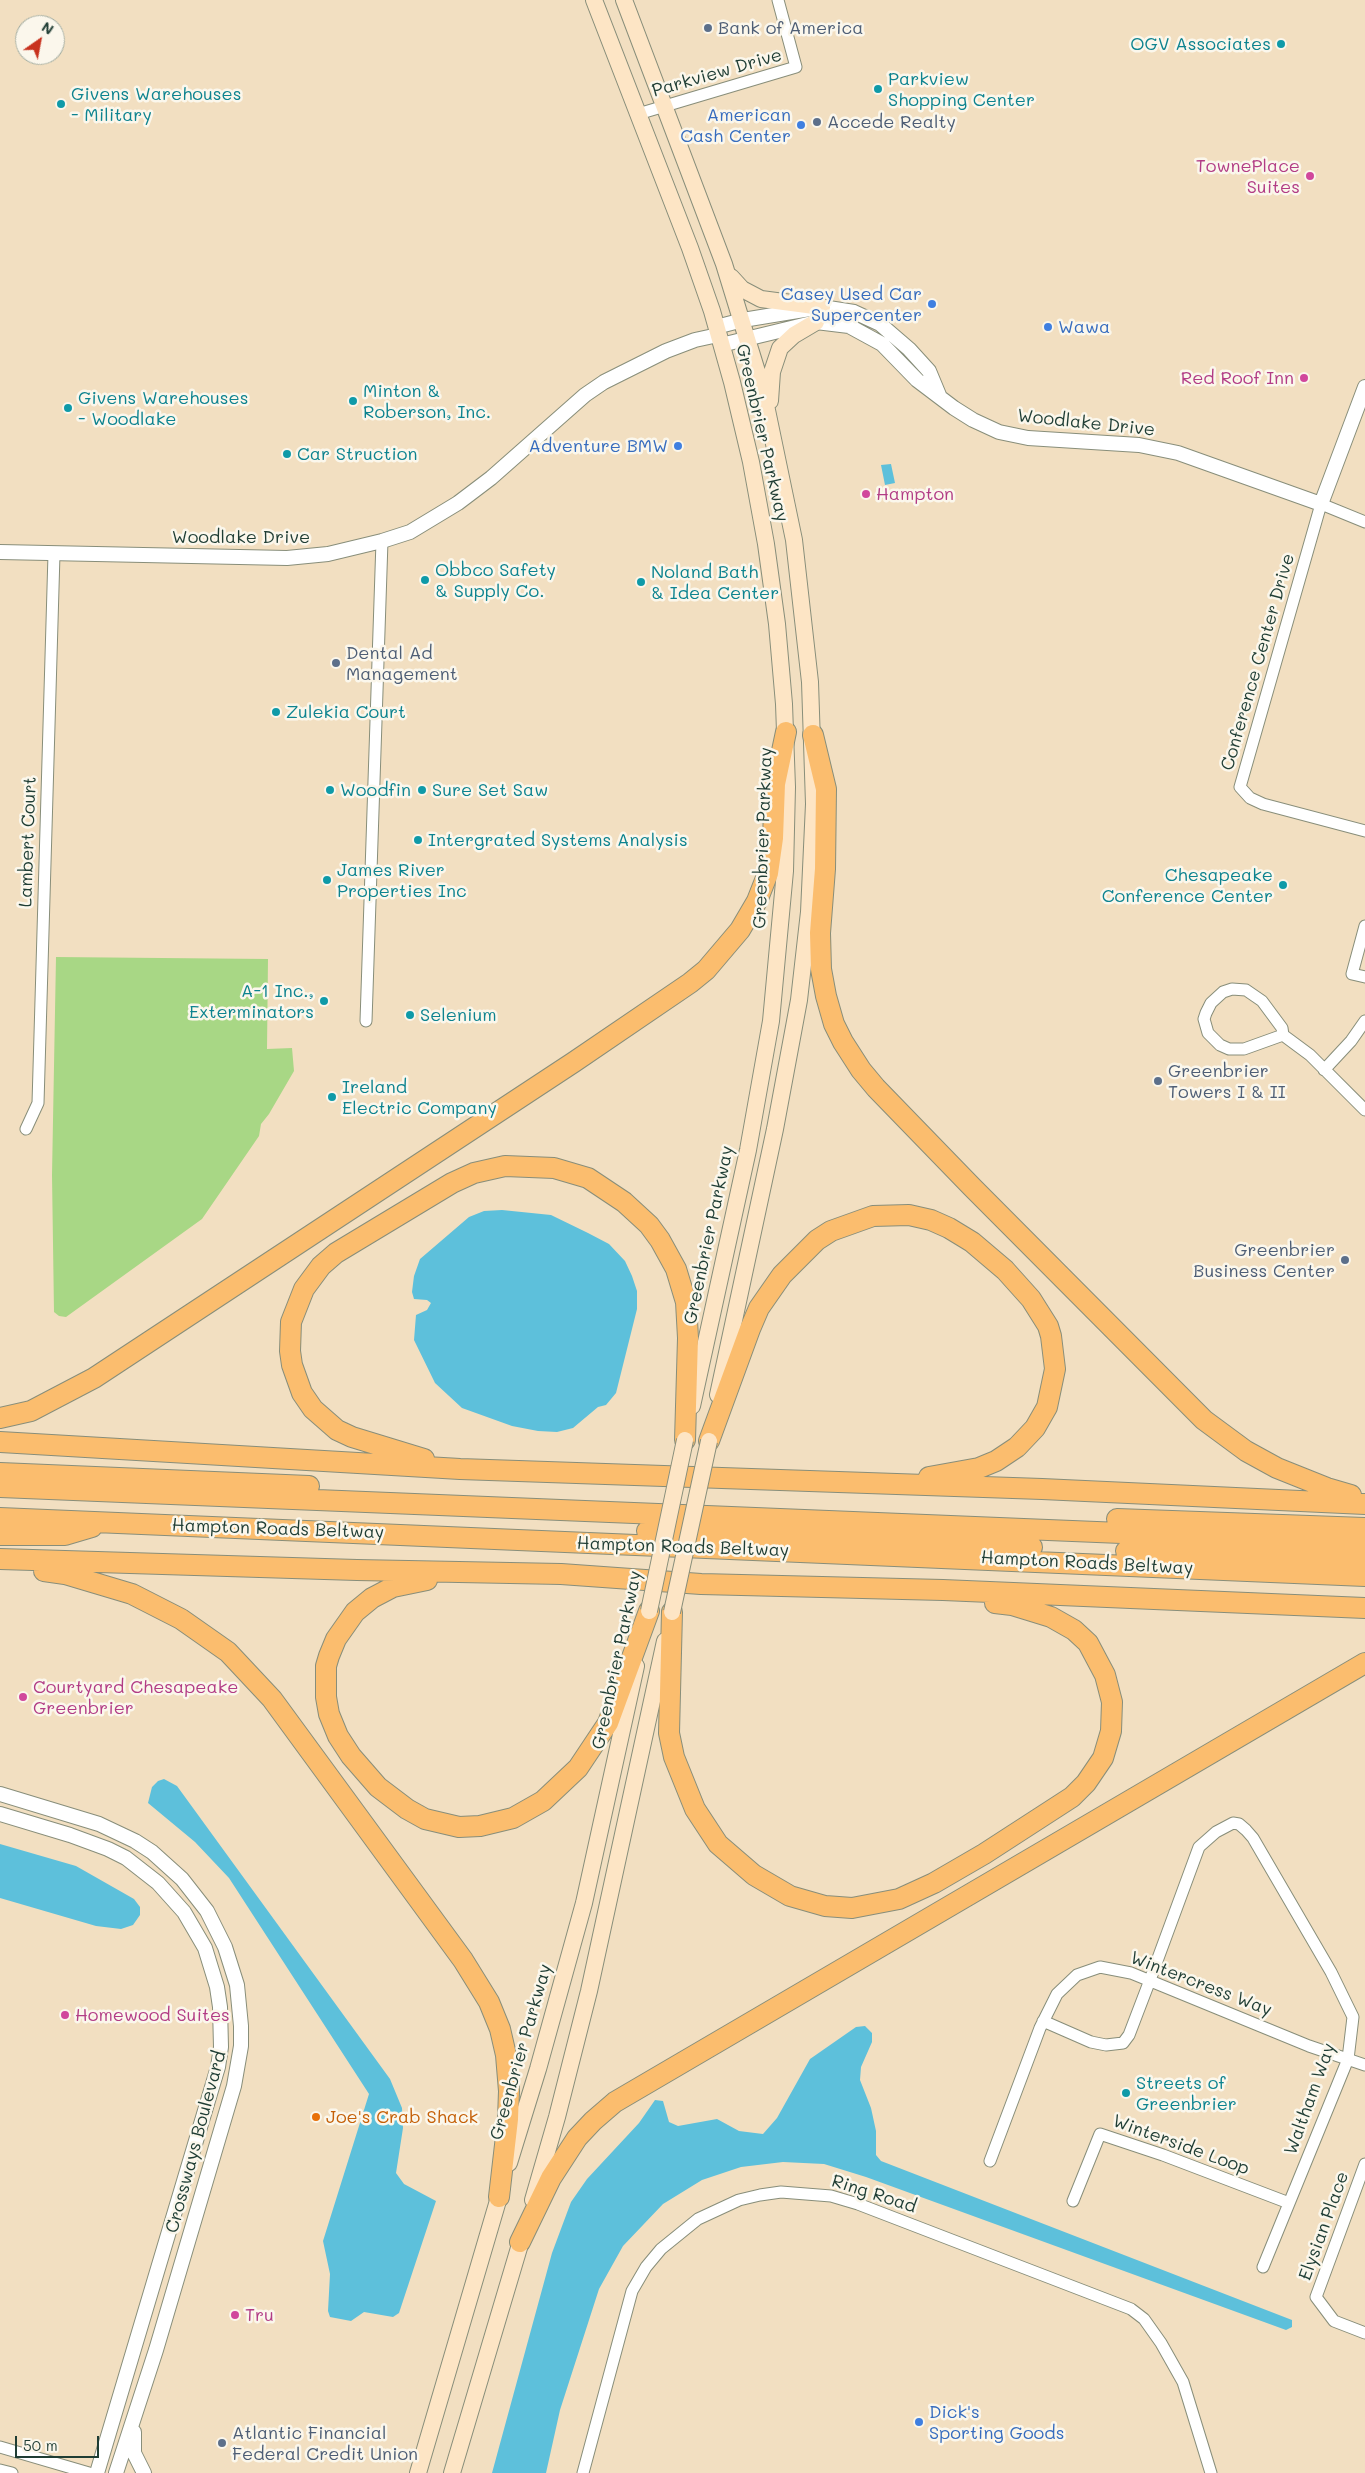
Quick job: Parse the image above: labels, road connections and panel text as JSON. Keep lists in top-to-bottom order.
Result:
{
  "streets": {
    "highway": ["Hampton Roads Beltway"],
    "main road": ["Greenbrier Parkway"],
    "street": [
      "Parkview Drive",
      "Woodlake Drive",
      "Conference Center Drive",
      "Lambert Court",
      "Wintercress Way",
      "Waltham Way",
      "Crossways Boulevard",
      "Winterside Loop",
      "Ring Road",
      "Elysian Place"
    ]
  },
  "crossings": [
    ["Parkview Drive", "Greenbrier Parkway"],
    ["Woodlake Drive", "Greenbrier Parkway"],
    ["Woodlake Drive", "Conference Center Drive"],
    ["Woodlake Drive", "Lambert Court"],
    ["Wintercress Way", "Waltham Way"],
    ["Waltham Way", "Winterside Loop"]
  ],
  "places": [
    "Bank of America",
    "OGV Associates",
    "Parkview Shopping Center",
    "Givens Warehouses - Military",
    "Accede Realty",
    "American Cash Center",
    "TownePlace Suites",
    "Casey Used Car Supercenter",
    "Wawa",
    "Red Roof Inn",
    "Minton & Roberson, Inc.",
    "Givens Warehouses - Woodlake",
    "Adventure BMW",
    "Car Struction",
    "Hampton",
    "Obbco Safety & Supply Co.",
    "Noland Bath & Idea Center",
    "Dental Ad Management",
    "Zulekia Court",
    "Woodfin",
    "Sure Set Saw",
    "Intergrated Systems Analysis",
    "James River Properties Inc",
    "Chesapeake Conference Center",
    "A-1 Inc., Exterminators",
    "Selenium",
    "Greenbrier Towers I & II",
    "Ireland Electric Company",
    "Greenbrier Business Center",
    "Courtyard Chesapeake Greenbrier",
    "Homewood Suites",
    "Streets of Greenbrier",
    "Joe's Crab Shack",
    "Tru",
    "Dick's Sporting Goods",
    "Atlantic Financial Federal Credit Union"
  ],
  "scale_bar": "50 m",
  "north": "top right"
}
